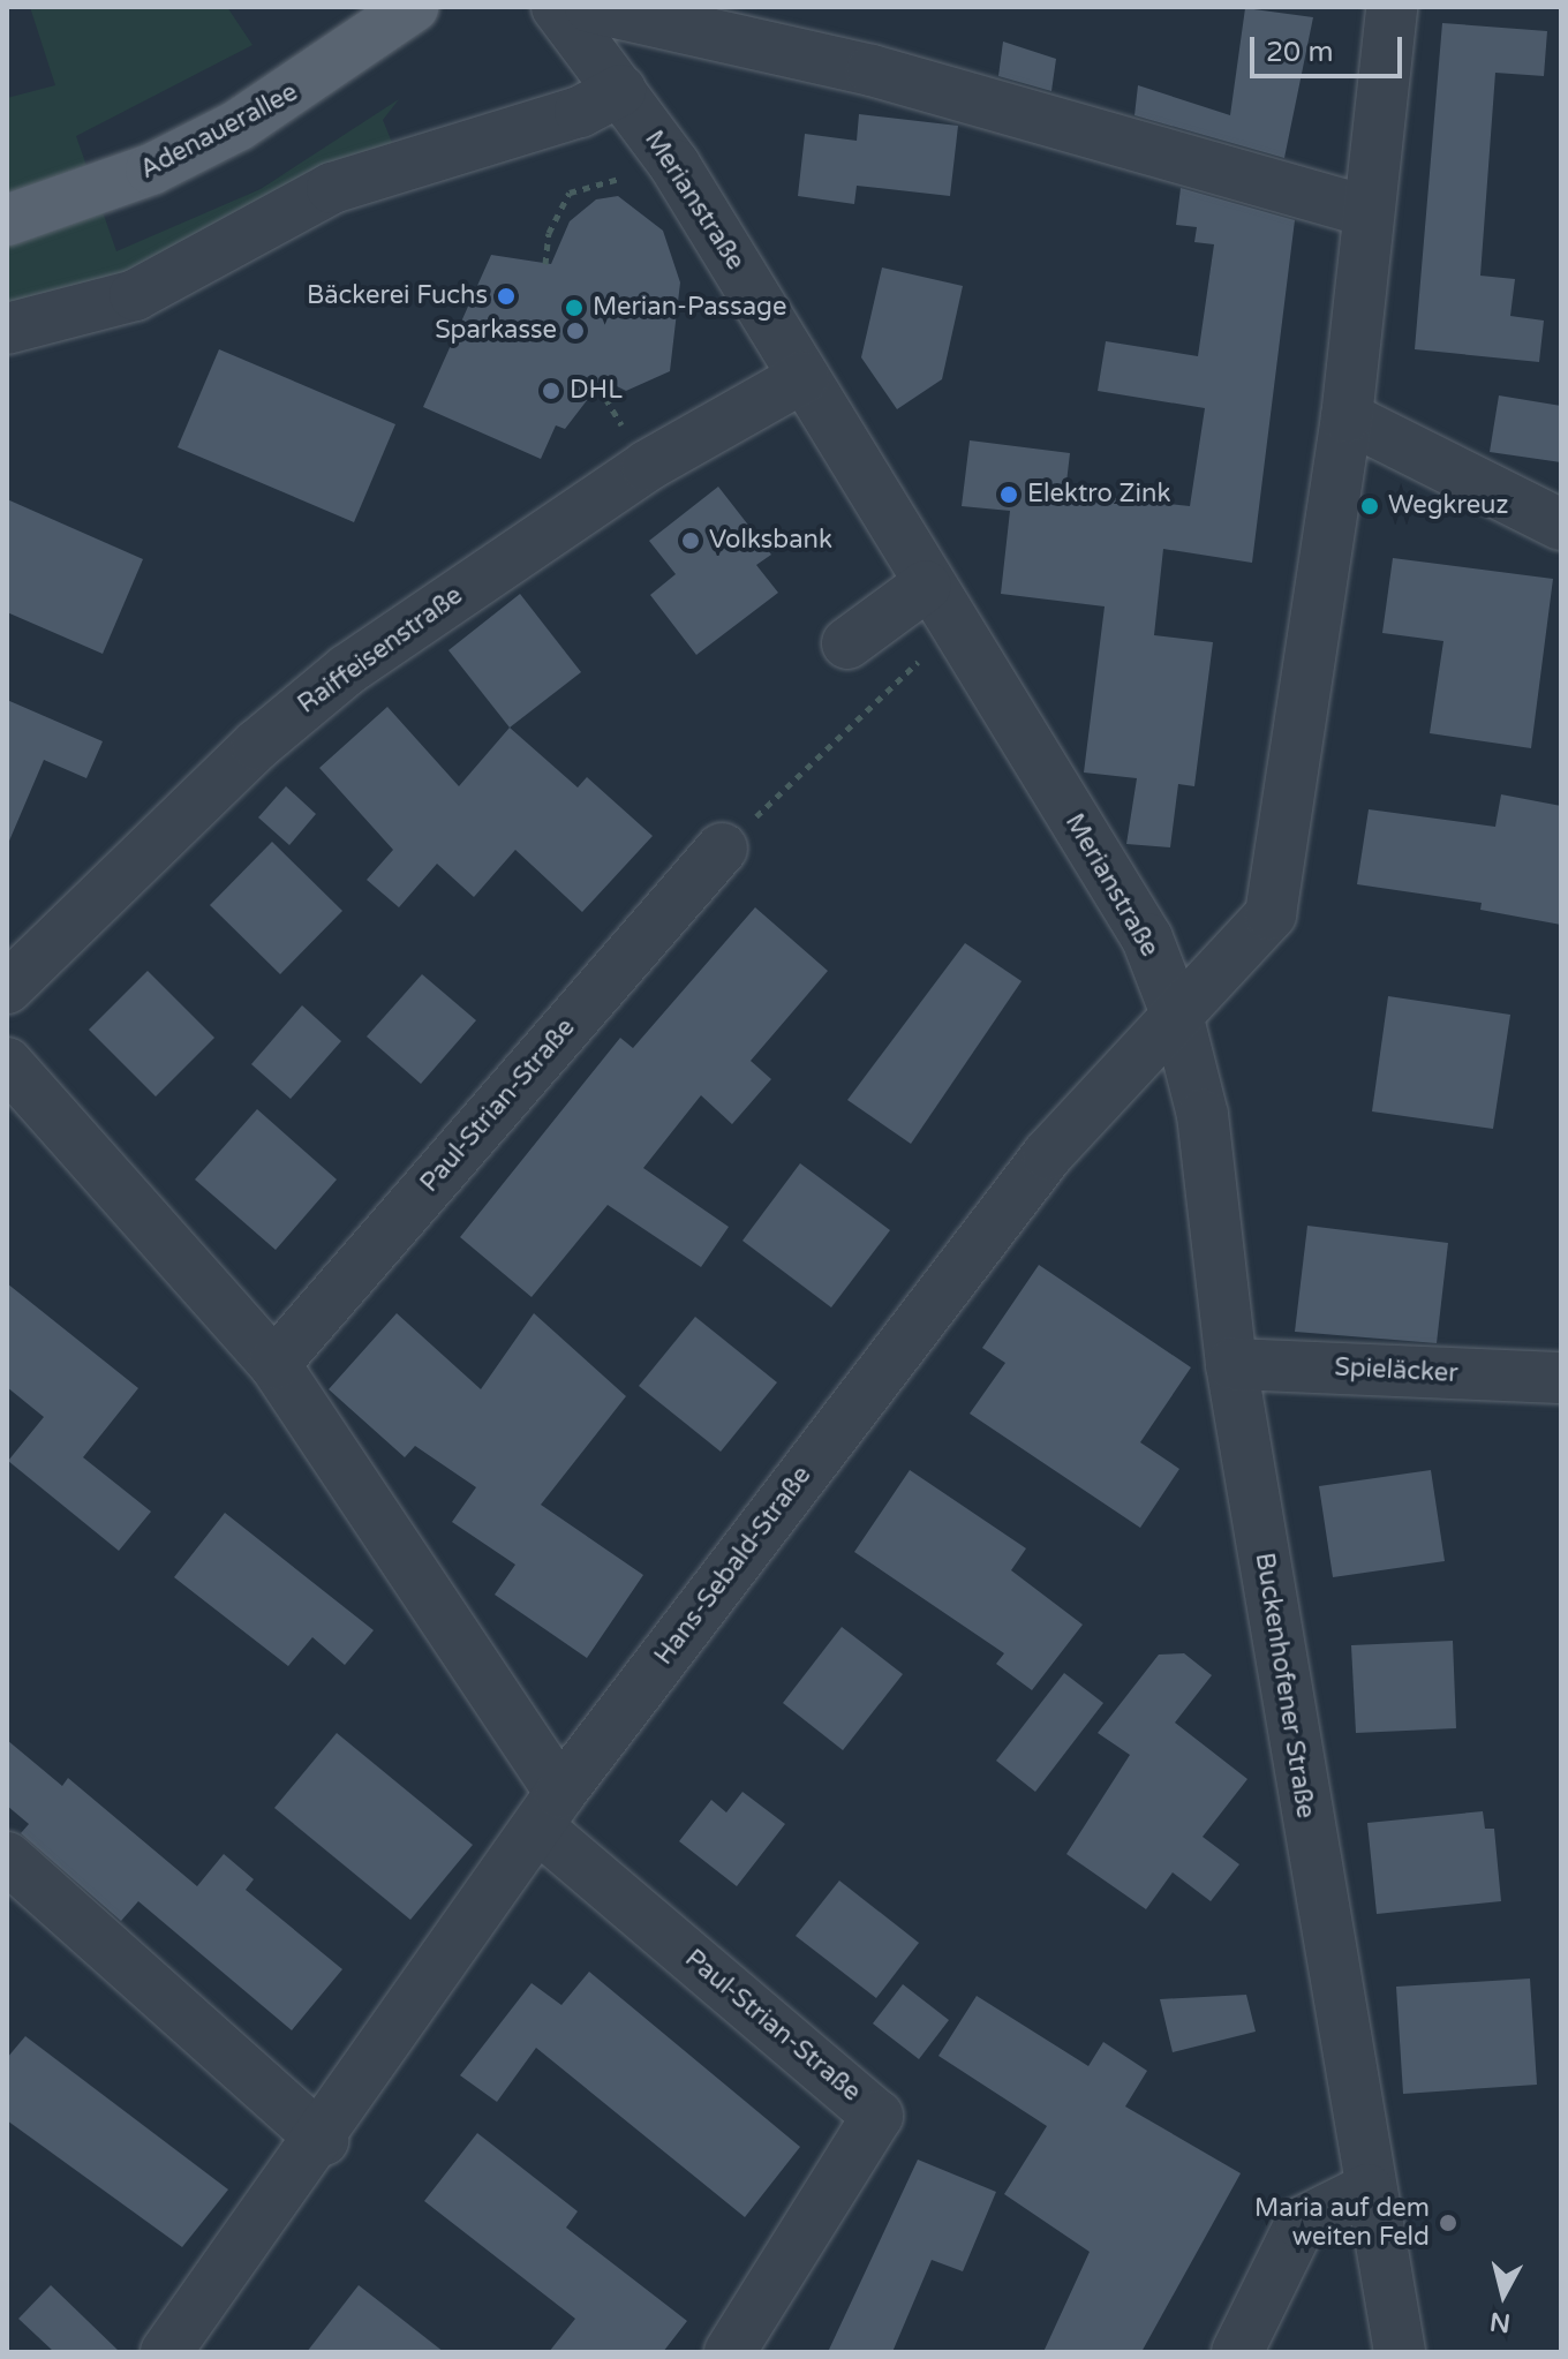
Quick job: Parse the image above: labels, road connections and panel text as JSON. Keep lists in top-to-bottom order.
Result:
{
  "streets": {
    "main road": ["Adenauerallee"],
    "street": [
      "Merianstraße",
      "Raiffeisenstraße",
      "Paul-Strian-Straße",
      "Spieläcker",
      "Hans-Sebald-Straße",
      "Buckenhofener Straße"
    ]
  },
  "crossings": [
    ["Merianstraße", "Raiffeisenstraße"],
    ["Merianstraße", "Hans-Sebald-Straße"],
    ["Merianstraße", "Buckenhofener Straße"],
    ["Paul-Strian-Straße", "Hans-Sebald-Straße"],
    ["Spieläcker", "Buckenhofener Straße"],
    ["Hans-Sebald-Straße", "Buckenhofener Straße"]
  ],
  "places": [
    "Bäckerei Fuchs",
    "Merian-Passage",
    "Sparkasse",
    "DHL",
    "Elektro Zink",
    "Wegkreuz",
    "Volksbank",
    "Maria auf dem weiten Feld"
  ],
  "scale_bar": "20 m",
  "north": "bottom"
}
